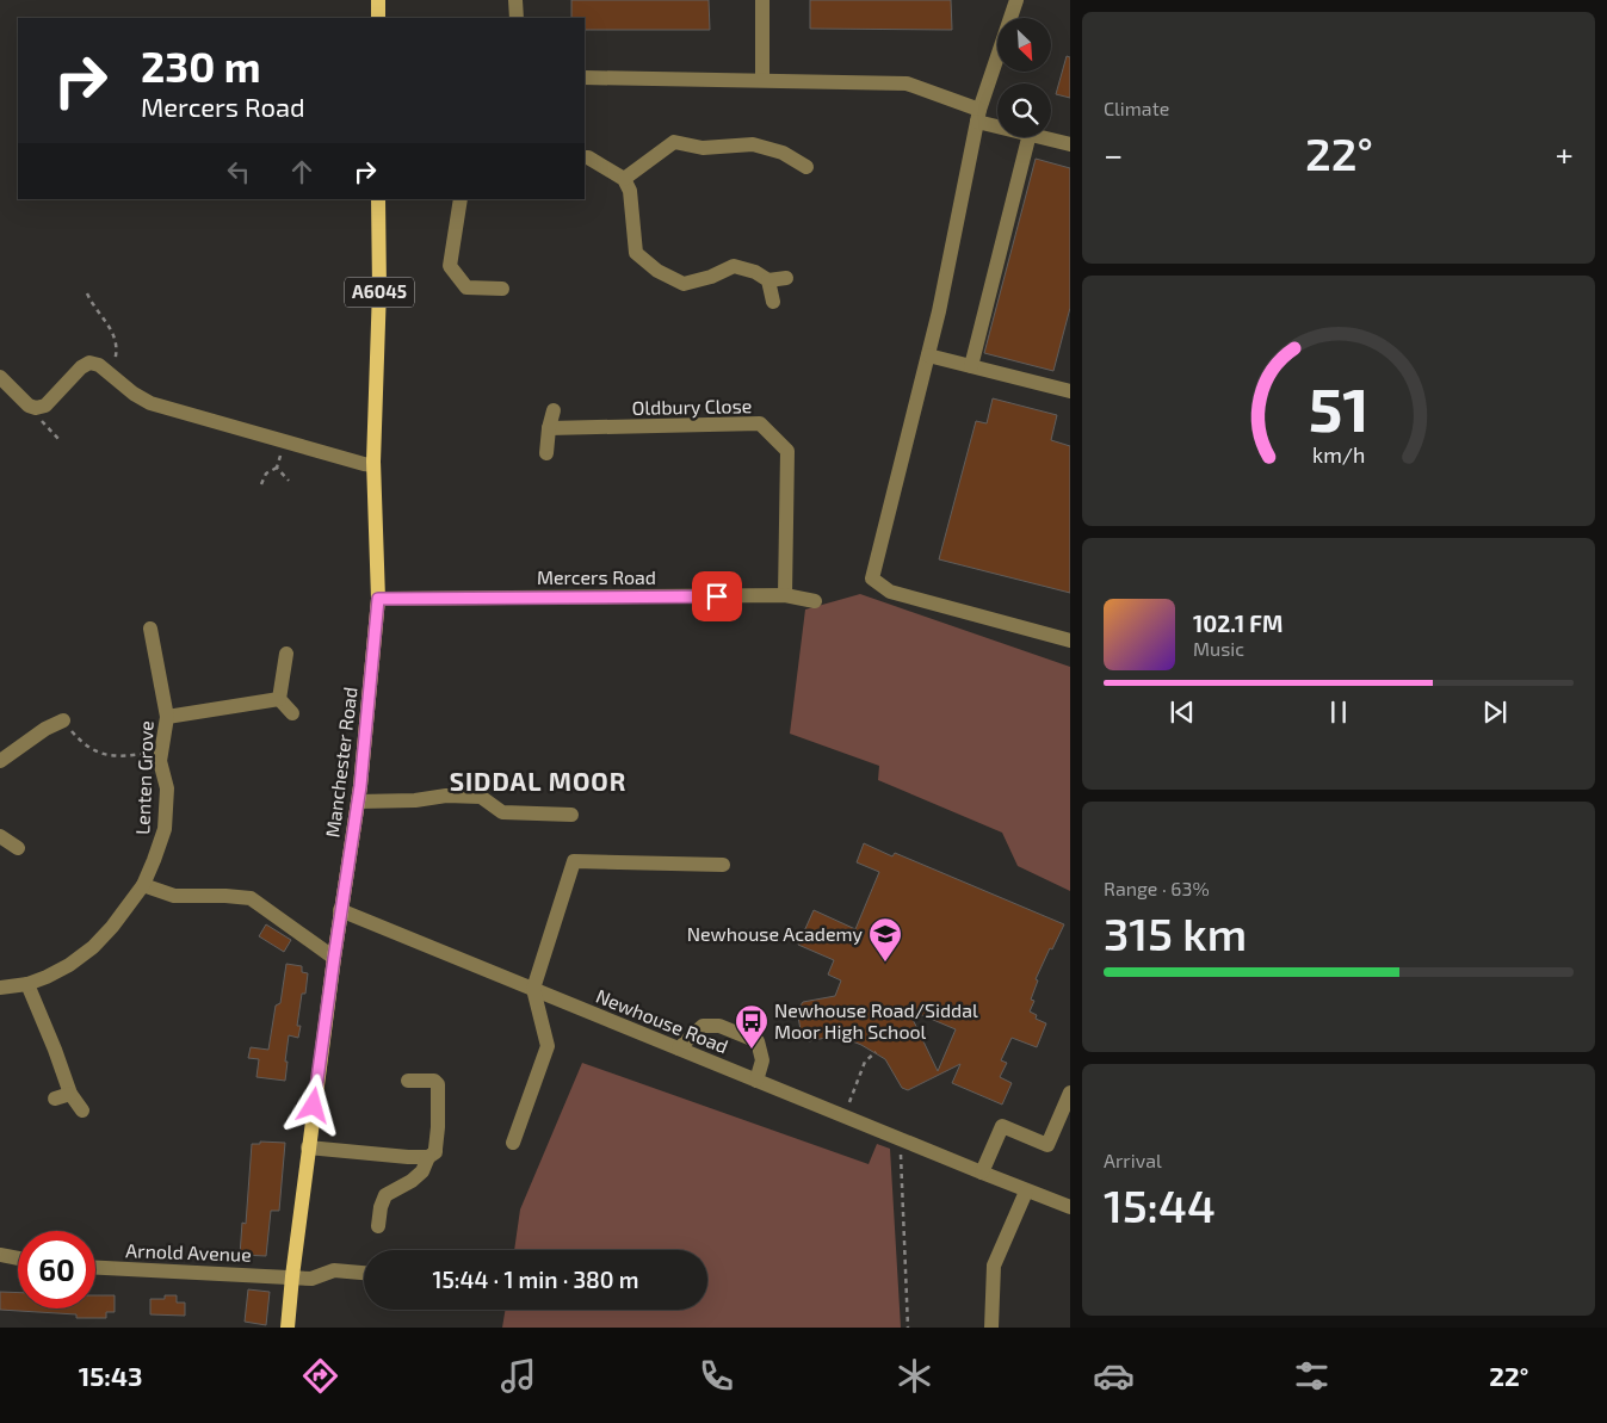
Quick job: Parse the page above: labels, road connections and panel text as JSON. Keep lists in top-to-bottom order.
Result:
{
  "streets": {
    "main road": ["A6045", "Manchester Road"],
    "street": [
      "Oldbury Close",
      "Mercers Road",
      "Lenten Grove",
      "Newhouse Road",
      "Arnold Avenue"
    ]
  },
  "crossings": [
    ["Oldbury Close", "Mercers Road"],
    ["Mercers Road", "Manchester Road"],
    ["Manchester Road", "Newhouse Road"],
    ["Manchester Road", "Arnold Avenue"]
  ],
  "districts": ["SIDDAL MOOR"],
  "places": {
    "school or university": ["Newhouse Academy"],
    "bus stop": ["Newhouse Road/Siddal Moor High School"]
  },
  "north": "bottom right",
  "page": {
    "tile": [
      "Climate",
      ["Range · 63%", "315 km"],
      ["Arrival", "15:44"]
    ],
    "turn": ["230 m", "Mercers Road"],
    "heat": ["−", "22°", "+"],
    "song": ["102.1 FM", "Music"],
    "limit": "60",
    "trip": "15:44 · 1 min · 380 m",
    "tabs": ["15:43", "22°"],
    "gauge": ["51", "km/h"]
  }
}
